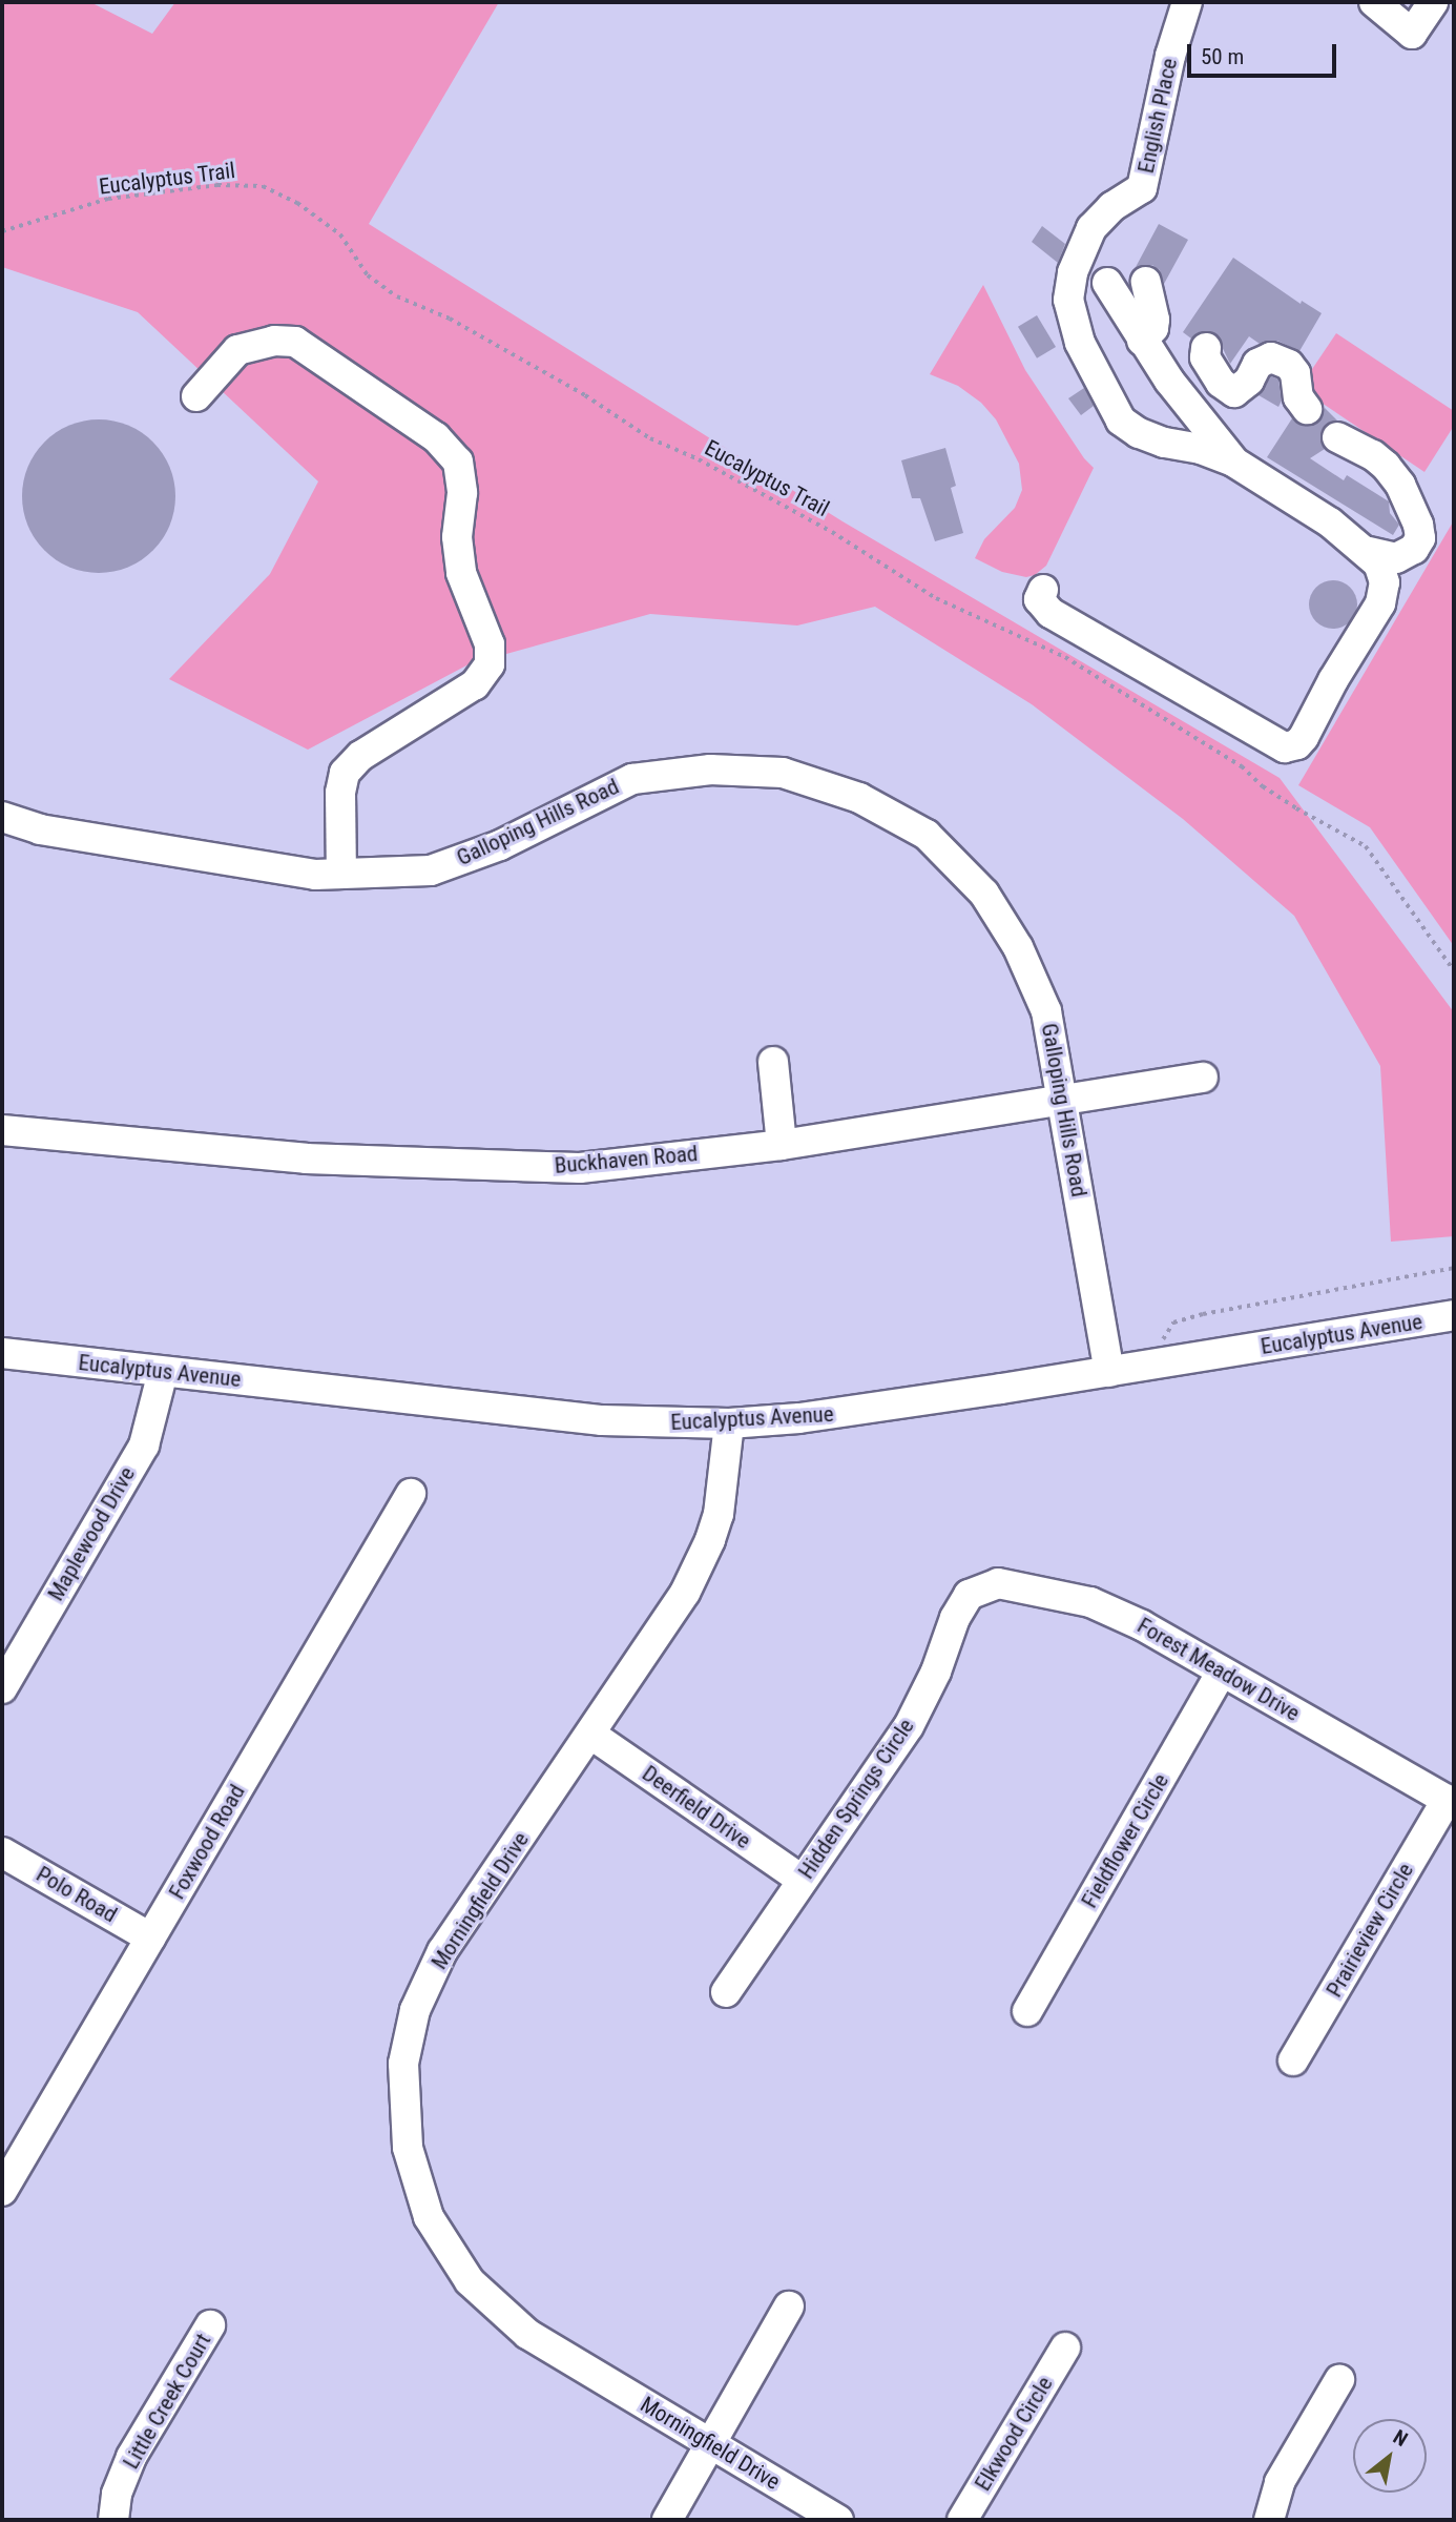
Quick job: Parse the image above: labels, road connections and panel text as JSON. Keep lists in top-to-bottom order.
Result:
{
  "streets": {
    "street": [
      "English Place",
      "Galloping Hills Road",
      "Buckhaven Road",
      "Eucalyptus Avenue",
      "Maplewood Drive",
      "Forest Meadow Drive",
      "Hidden Springs Circle",
      "Deerfield Drive",
      "Fieldflower Circle",
      "Foxwood Road",
      "Polo Road",
      "Morningfield Drive",
      "Prairieview Circle",
      "Little Creek Court",
      "Elkwood Circle"
    ],
    "path": ["Eucalyptus Trail"]
  },
  "crossings": [
    ["Galloping Hills Road", "Buckhaven Road"],
    ["Galloping Hills Road", "Eucalyptus Avenue"],
    ["Eucalyptus Avenue", "Maplewood Drive"],
    ["Eucalyptus Avenue", "Morningfield Drive"],
    ["Forest Meadow Drive", "Hidden Springs Circle"],
    ["Forest Meadow Drive", "Fieldflower Circle"],
    ["Forest Meadow Drive", "Prairieview Circle"],
    ["Hidden Springs Circle", "Deerfield Drive"],
    ["Deerfield Drive", "Morningfield Drive"],
    ["Foxwood Road", "Polo Road"]
  ],
  "scale_bar": "50 m",
  "north": "top right"
}
